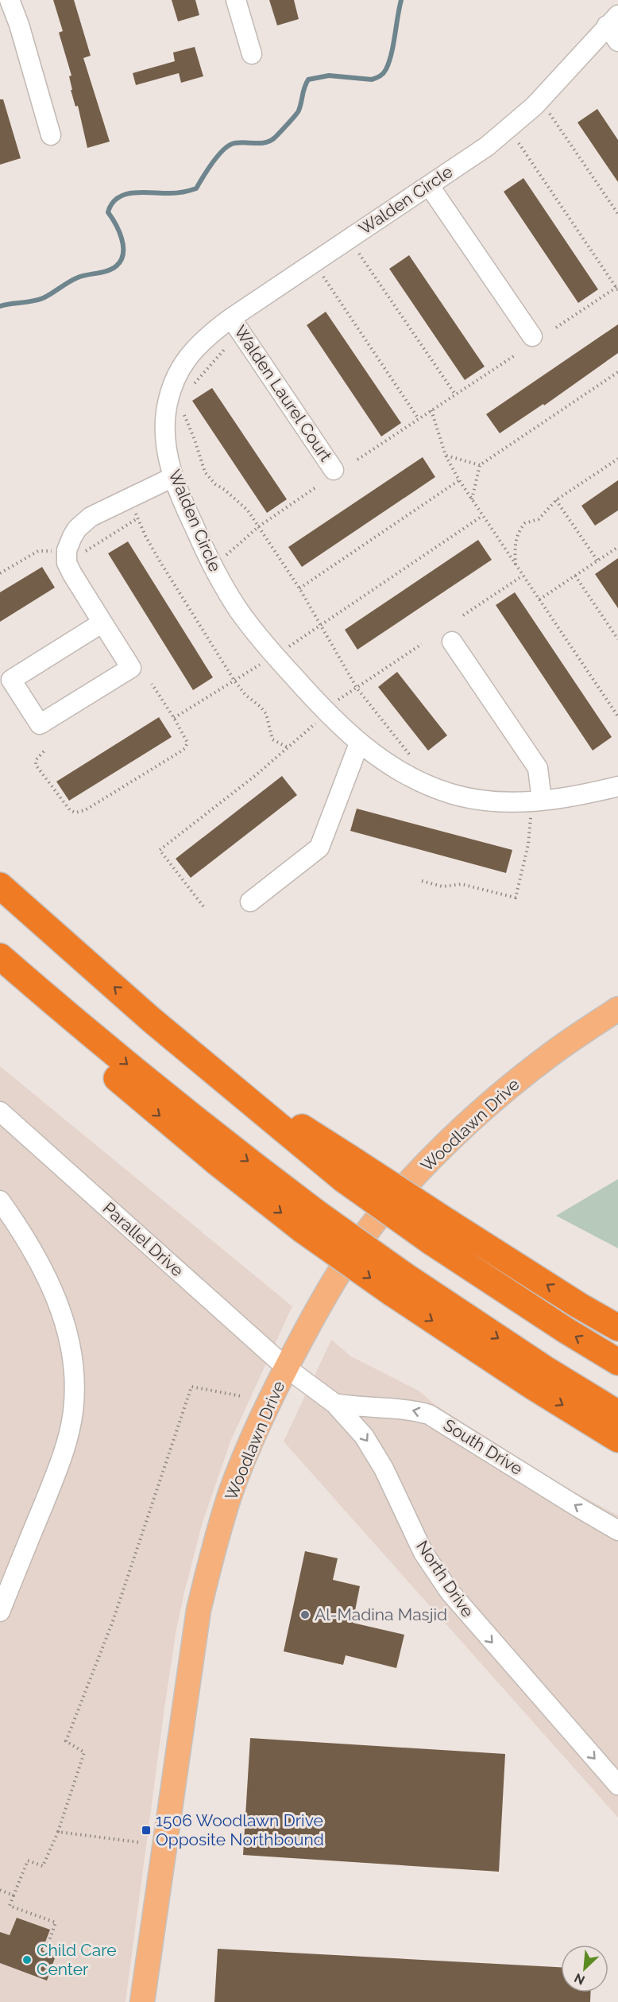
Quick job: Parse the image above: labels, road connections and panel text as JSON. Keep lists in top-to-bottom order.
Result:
{
  "streets": {
    "main road": ["Woodlawn Drive"],
    "street": [
      "Walden Circle",
      "Walden Laurel Court",
      "Parallel Drive",
      "South Drive",
      "North Drive"
    ]
  },
  "crossings": [
    ["Walden Circle", "Walden Laurel Court"],
    ["Woodlawn Drive", "Parallel Drive"],
    ["Woodlawn Drive", "North Drive"],
    ["Parallel Drive", "North Drive"],
    ["South Drive", "North Drive"]
  ],
  "one_way": ["South Drive", "North Drive"],
  "places": {
    "other": ["Al-Madina Masjid", "Child Care Center"],
    "transit": ["1506 Woodlawn Drive Opposite Northbound"]
  },
  "north": "bottom left"
}
